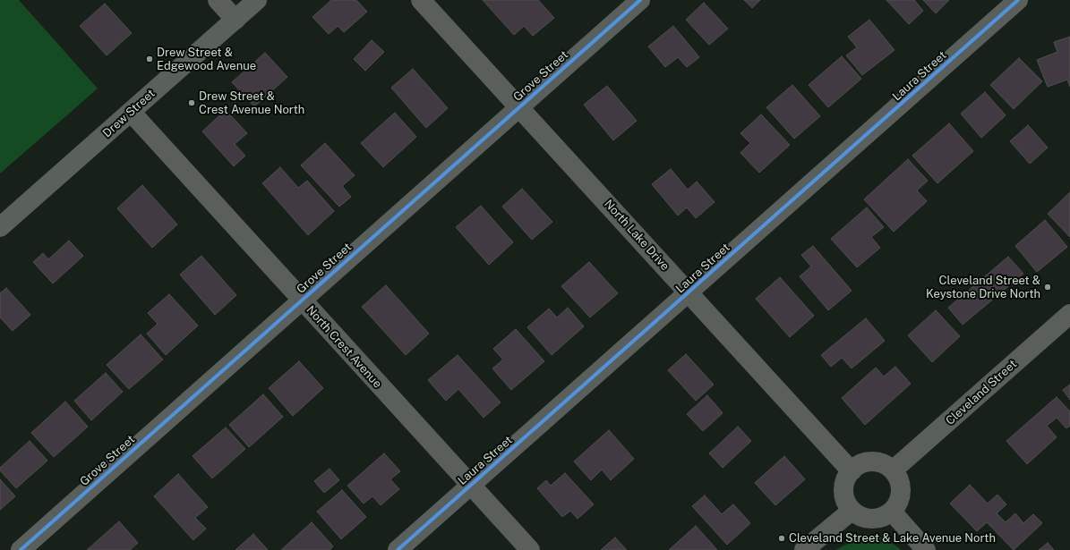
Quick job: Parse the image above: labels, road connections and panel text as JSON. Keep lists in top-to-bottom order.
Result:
{
  "streets": {
    "main road": ["Drew Street"],
    "street": [
      "Grove Street",
      "Laura Street",
      "North Lake Drive",
      "North Crest Avenue",
      "Cleveland Street"
    ]
  },
  "crossings": [
    ["Grove Street", "North Lake Drive"],
    ["Grove Street", "North Crest Avenue"],
    ["Laura Street", "North Lake Drive"],
    ["Laura Street", "North Crest Avenue"],
    ["Drew Street", "North Crest Avenue"],
    ["North Lake Drive", "Cleveland Street"]
  ],
  "places": [
    "Drew Street & Edgewood Avenue",
    "Drew Street & Crest Avenue North",
    "Cleveland Street & Keystone Drive North",
    "Cleveland Street & Lake Avenue North"
  ]
}
